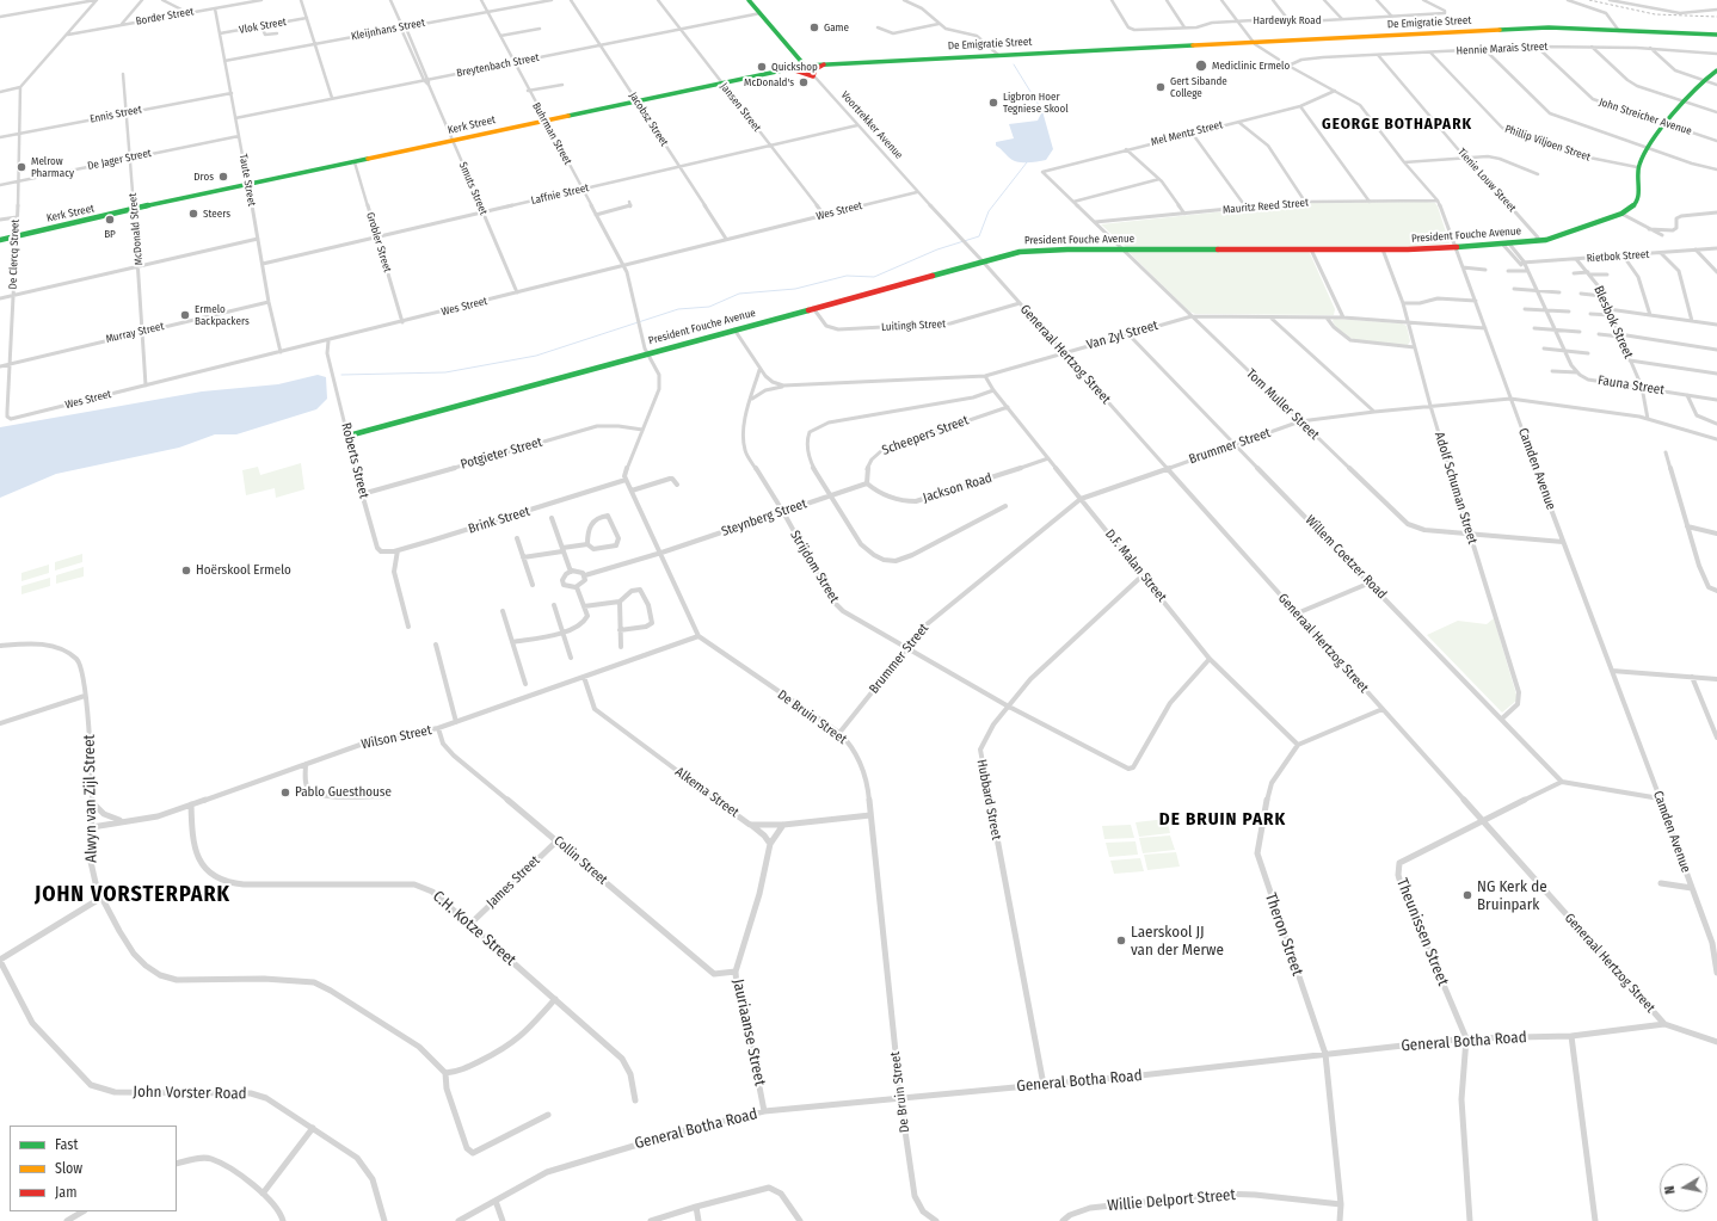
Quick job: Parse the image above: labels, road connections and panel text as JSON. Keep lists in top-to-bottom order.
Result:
{
  "streets": {
    "main road": [
      "De Emigratie Street",
      "Kerk Street",
      "Voortrekker Avenue",
      "President Fouche Avenue"
    ],
    "street": [
      "Border Street",
      "Hardewyk Road",
      "Vlok Street",
      "Kleijnhans Street",
      "Hennie Marais Street",
      "Breytenbach Street",
      "Jansen Street",
      "Ennis Street",
      "John Streicher Avenue",
      "Jacobsz Street",
      "Buhrman Street",
      "Mel Mentz Street",
      "Phillip Viljoen Street",
      "De Jager Street",
      "Taute Street",
      "Tienie Louw Street",
      "Smuts Street",
      "Laffnie Street",
      "Mauritz Reed Street",
      "Wes Street",
      "McDonald Street",
      "Grobler Street",
      "De Clercq Street",
      "Rietbok Street",
      "Blesbok Street",
      "Luitingh Street",
      "Murray Street",
      "Van Zyl Street",
      "Generaal Hertzog Street",
      "Fauna Street",
      "Tom Muller Street",
      "Scheepers Street",
      "Brummer Street",
      "Potgieter Street",
      "Roberts Street",
      "Camden Avenue",
      "Jackson Road",
      "Adolf Schuman Street",
      "Steynberg Street",
      "Brink Street",
      "Willem Coetzer Road",
      "D.F. Malan Street",
      "Strijdom Street",
      "De Bruin Street",
      "Wilson Street",
      "Alkema Street",
      "Alwyn van Zijl Street",
      "Hubbard Street",
      "Collin Street",
      "James Street",
      "C.H. Kotze Street",
      "Theunissen Street",
      "Theron Street",
      "Jauriaanse Street",
      "General Botha Road",
      "John Vorster Road",
      "Willie Delport Street"
    ]
  },
  "crossings": [
    ["Border Street", "Taute Street"],
    ["Hardewyk Road", "Camden Avenue"],
    ["De Emigratie Street", "Kerk Street"],
    ["De Emigratie Street", "Voortrekker Avenue"],
    ["De Emigratie Street", "Camden Avenue"],
    ["Vlok Street", "Taute Street"],
    ["Kleijnhans Street", "Buhrman Street"],
    ["Kleijnhans Street", "Taute Street"],
    ["Kleijnhans Street", "Smuts Street"],
    ["Hennie Marais Street", "John Streicher Avenue"],
    ["Hennie Marais Street", "Phillip Viljoen Street"],
    ["Hennie Marais Street", "Tienie Louw Street"],
    ["Hennie Marais Street", "Camden Avenue"],
    ["Breytenbach Street", "Jansen Street"],
    ["Breytenbach Street", "Jacobsz Street"],
    ["Breytenbach Street", "Voortrekker Avenue"],
    ["Breytenbach Street", "Buhrman Street"],
    ["Breytenbach Street", "Taute Street"],
    ["Breytenbach Street", "Smuts Street"],
    ["Jansen Street", "Kerk Street"],
    ["Jansen Street", "Laffnie Street"],
    ["Jansen Street", "Wes Street"],
    ["Ennis Street", "Taute Street"],
    ["Ennis Street", "McDonald Street"],
    ["Ennis Street", "De Clercq Street"],
    ["John Streicher Avenue", "President Fouche Avenue"],
    ["Jacobsz Street", "Kerk Street"],
    ["Jacobsz Street", "Laffnie Street"],
    ["Jacobsz Street", "Wes Street"],
    ["Kerk Street", "Voortrekker Avenue"],
    ["Kerk Street", "Buhrman Street"],
    ["Kerk Street", "Taute Street"],
    ["Kerk Street", "Smuts Street"],
    ["Kerk Street", "McDonald Street"],
    ["Kerk Street", "Grobler Street"],
    ["Kerk Street", "De Clercq Street"],
    ["Voortrekker Avenue", "Laffnie Street"],
    ["Voortrekker Avenue", "Wes Street"],
    ["Voortrekker Avenue", "President Fouche Avenue"],
    ["Voortrekker Avenue", "Generaal Hertzog Street"],
    ["Buhrman Street", "Laffnie Street"],
    ["Buhrman Street", "Wes Street"],
    ["Mel Mentz Street", "Tom Muller Street"],
    ["Mel Mentz Street", "Camden Avenue"],
    ["Phillip Viljoen Street", "President Fouche Avenue"],
    ["De Jager Street", "Taute Street"],
    ["De Jager Street", "McDonald Street"],
    ["De Jager Street", "De Clercq Street"],
    ["Taute Street", "Laffnie Street"],
    ["Taute Street", "Wes Street"],
    ["Taute Street", "Murray Street"],
    ["Tienie Louw Street", "President Fouche Avenue"],
    ["Smuts Street", "Laffnie Street"],
    ["Smuts Street", "Wes Street"],
    ["Laffnie Street", "Grobler Street"],
    ["Mauritz Reed Street", "Tom Muller Street"],
    ["Mauritz Reed Street", "Camden Avenue"],
    ["Wes Street", "McDonald Street"],
    ["Wes Street", "Grobler Street"],
    ["Wes Street", "De Clercq Street"],
    ["McDonald Street", "Murray Street"],
    ["President Fouche Avenue", "Luitingh Street"],
    ["President Fouche Avenue", "Generaal Hertzog Street"],
    ["President Fouche Avenue", "Tom Muller Street"],
    ["President Fouche Avenue", "Roberts Street"],
    ["President Fouche Avenue", "Camden Avenue"],
    ["President Fouche Avenue", "Adolf Schuman Street"],
    ["De Clercq Street", "Murray Street"],
    ["Rietbok Street", "Blesbok Street"],
    ["Blesbok Street", "Fauna Street"],
    ["Blesbok Street", "Brummer Street"],
    ["Luitingh Street", "Generaal Hertzog Street"],
    ["Van Zyl Street", "Generaal Hertzog Street"],
    ["Van Zyl Street", "Tom Muller Street"],
    ["Van Zyl Street", "Camden Avenue"],
    ["Van Zyl Street", "Adolf Schuman Street"],
    ["Van Zyl Street", "Willem Coetzer Road"],
    ["Van Zyl Street", "D.F. Malan Street"],
    ["Van Zyl Street", "Strijdom Street"],
    ["Generaal Hertzog Street", "Brummer Street"],
    ["Generaal Hertzog Street", "Theunissen Street"],
    ["Generaal Hertzog Street", "General Botha Road"],
    ["Tom Muller Street", "Brummer Street"],
    ["Tom Muller Street", "Camden Avenue"],
    ["Tom Muller Street", "Adolf Schuman Street"],
    ["Scheepers Street", "Jackson Road"],
    ["Scheepers Street", "Steynberg Street"],
    ["Scheepers Street", "D.F. Malan Street"],
    ["Brummer Street", "Camden Avenue"],
    ["Brummer Street", "Adolf Schuman Street"],
    ["Brummer Street", "Willem Coetzer Road"],
    ["Brummer Street", "D.F. Malan Street"],
    ["Brummer Street", "Strijdom Street"],
    ["Brummer Street", "De Bruin Street"],
    ["Potgieter Street", "Roberts Street"],
    ["Roberts Street", "Brink Street"],
    ["Jackson Road", "Steynberg Street"],
    ["Jackson Road", "D.F. Malan Street"],
    ["Adolf Schuman Street", "Willem Coetzer Road"],
    ["Steynberg Street", "Strijdom Street"],
    ["Willem Coetzer Road", "Theunissen Street"],
    ["D.F. Malan Street", "Strijdom Street"],
    ["D.F. Malan Street", "Hubbard Street"],
    ["D.F. Malan Street", "Theron Street"],
    ["Strijdom Street", "Hubbard Street"],
    ["De Bruin Street", "Wilson Street"],
    ["De Bruin Street", "Alkema Street"],
    ["De Bruin Street", "General Botha Road"],
    ["Wilson Street", "Alkema Street"],
    ["Wilson Street", "Alwyn van Zijl Street"],
    ["Wilson Street", "Collin Street"],
    ["Wilson Street", "C.H. Kotze Street"],
    ["Alkema Street", "Jauriaanse Street"],
    ["Hubbard Street", "General Botha Road"],
    ["Collin Street", "James Street"],
    ["Collin Street", "Jauriaanse Street"],
    ["James Street", "C.H. Kotze Street"],
    ["Theunissen Street", "General Botha Road"],
    ["Theron Street", "General Botha Road"],
    ["Theron Street", "Willie Delport Street"],
    ["Jauriaanse Street", "General Botha Road"]
  ],
  "districts": ["GEORGE BOTHAPARK", "DE BRUIN PARK", "JOHN VORSTERPARK"],
  "places": [
    "Game",
    "Mediclinic Ermelo",
    "Quickshop",
    "McDonald's",
    "Gert Sibande College",
    "Ligbron Hoer Tegniese Skool",
    "Melrow Pharmacy",
    "Dros",
    "Steers",
    "BP",
    "Ermelo Backpackers",
    "Hoërskool Ermelo",
    "Pablo Guesthouse",
    "NG Kerk de Bruinpark",
    "Laerskool JJ van der Merwe"
  ],
  "legend": ["Fast", "Slow", "Jam"],
  "north": "left"
}
